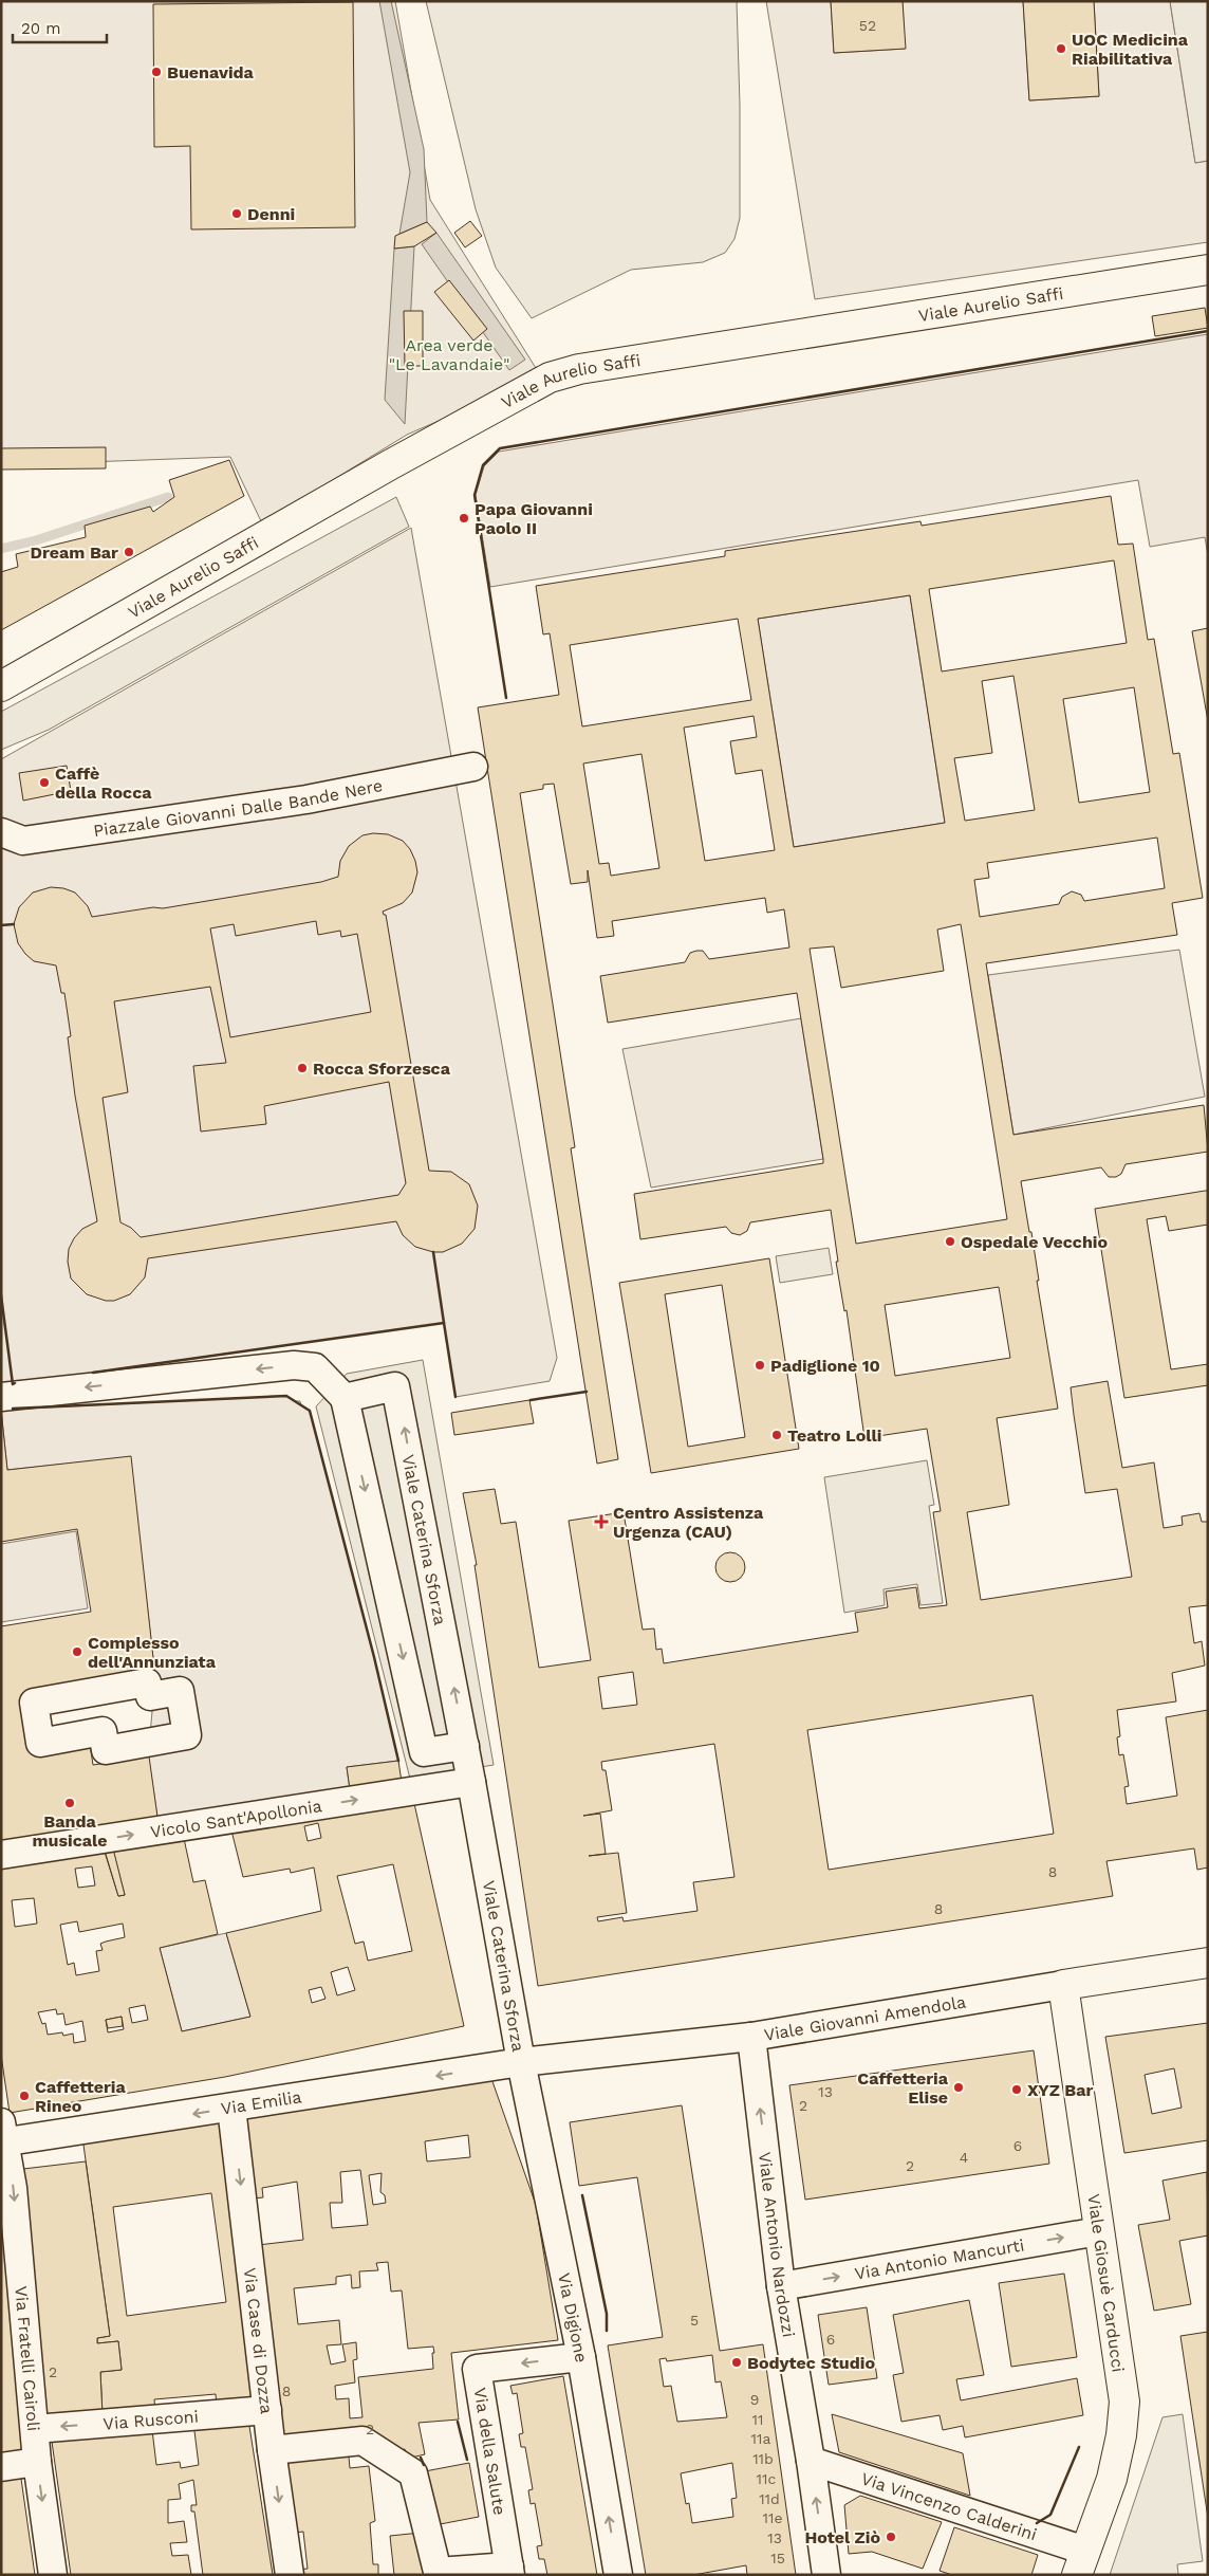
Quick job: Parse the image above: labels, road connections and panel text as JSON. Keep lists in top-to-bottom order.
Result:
{
  "streets": {
    "street": [
      "Viale Aurelio Saffi",
      "Piazzale Giovanni Dalle Bande Nere",
      "Viale Caterina Sforza",
      "Vicolo Sant'Apollonia",
      "Viale Giovanni Amendola",
      "Via Emilia",
      "Viale Antonio Nardozzi",
      "Via Antonio Mancurti",
      "Viale Giosuè Carducci",
      "Via Digione",
      "Via Case di Dozza",
      "Via Fratelli Cairoli",
      "Via Rusconi",
      "Via della Salute",
      "Via Vincenzo Calderini"
    ]
  },
  "crossings": [
    ["Viale Caterina Sforza", "Vicolo Sant'Apollonia"],
    ["Viale Caterina Sforza", "Viale Giovanni Amendola"],
    ["Viale Caterina Sforza", "Via Emilia"],
    ["Viale Caterina Sforza", "Via Digione"],
    ["Viale Giovanni Amendola", "Via Emilia"],
    ["Viale Giovanni Amendola", "Viale Antonio Nardozzi"],
    ["Viale Giovanni Amendola", "Viale Giosuè Carducci"],
    ["Viale Giovanni Amendola", "Via Digione"],
    ["Via Emilia", "Via Digione"],
    ["Via Emilia", "Via Case di Dozza"],
    ["Via Emilia", "Via Fratelli Cairoli"],
    ["Viale Antonio Nardozzi", "Via Antonio Mancurti"],
    ["Viale Antonio Nardozzi", "Via Vincenzo Calderini"],
    ["Via Antonio Mancurti", "Viale Giosuè Carducci"],
    ["Viale Giosuè Carducci", "Via Vincenzo Calderini"],
    ["Via Digione", "Via della Salute"],
    ["Via Case di Dozza", "Via Rusconi"],
    ["Via Fratelli Cairoli", "Via Rusconi"]
  ],
  "one_way": [
    "Vicolo Sant'Apollonia",
    "Via Emilia",
    "Viale Antonio Nardozzi",
    "Via Antonio Mancurti",
    "Via Digione",
    "Via Case di Dozza",
    "Via Fratelli Cairoli",
    "Via Rusconi"
  ],
  "parks": ["Area verde \"Le Lavandaie\""],
  "places": {
    "other": [
      "UOC Medicina Riabilitativa",
      "Buenavida",
      "Denni",
      "Papa Giovanni Paolo II",
      "Dream Bar",
      "Caffè della Rocca",
      "Rocca Sforzesca",
      "Ospedale Vecchio",
      "Padiglione 10",
      "Teatro Lolli",
      "Complesso dell'Annunziata",
      "Banda musicale",
      "Caffetteria Elise",
      "XYZ Bar",
      "Caffetteria Rineo",
      "Bodytec Studio",
      "Hotel Ziò"
    ],
    "health": ["Centro Assistenza Urgenza (CAU)"]
  },
  "house_numbers": [
    "52",
    "8",
    "8",
    "13",
    "2",
    "6",
    "4",
    "2",
    "5",
    "6",
    "2",
    "8",
    "9",
    "11",
    "2",
    "11a",
    "11b",
    "11c",
    "11d",
    "11e",
    "13",
    "15"
  ],
  "scale_bar": "20 m"
}
